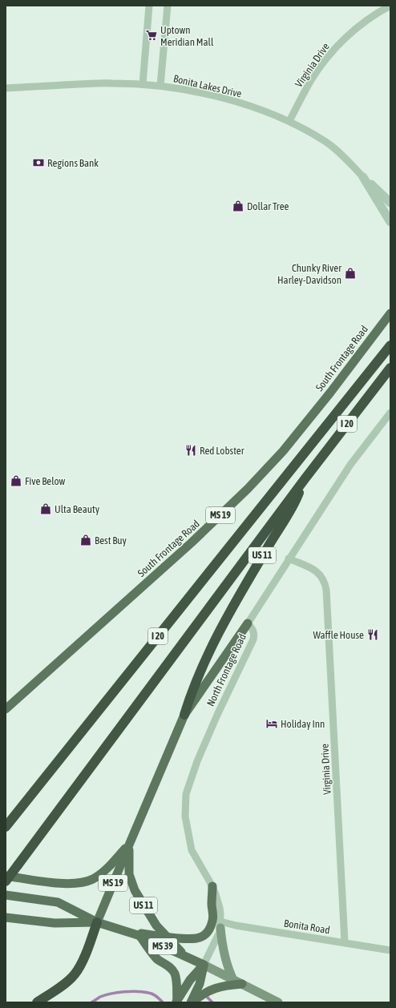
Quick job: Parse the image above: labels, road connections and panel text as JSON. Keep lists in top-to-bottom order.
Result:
{
  "streets": {
    "highway": ["I 20", "US 11"],
    "main road": ["South Frontage Road", "MS 19", "MS 39"],
    "street": [
      "Virginia Drive",
      "Bonita Lakes Drive",
      "North Frontage Road",
      "Bonita Road"
    ]
  },
  "crossings": [
    ["Virginia Drive", "Bonita Lakes Drive"],
    ["Virginia Drive", "North Frontage Road"],
    ["Virginia Drive", "Bonita Road"],
    ["I 20", "US 11"],
    ["MS 19", "US 11"],
    ["US 11", "North Frontage Road"],
    ["US 11", "MS 39"],
    ["North Frontage Road", "Bonita Road"]
  ],
  "places": {
    "supermarket": ["Uptown Meridian Mall"],
    "bank": ["Regions Bank"],
    "shop": [
      "Dollar Tree",
      "Chunky River Harley-Davidson",
      "Five Below",
      "Ulta Beauty",
      "Best Buy"
    ],
    "restaurant": ["Red Lobster", "Waffle House"],
    "hotel": ["Holiday Inn"]
  }
}
